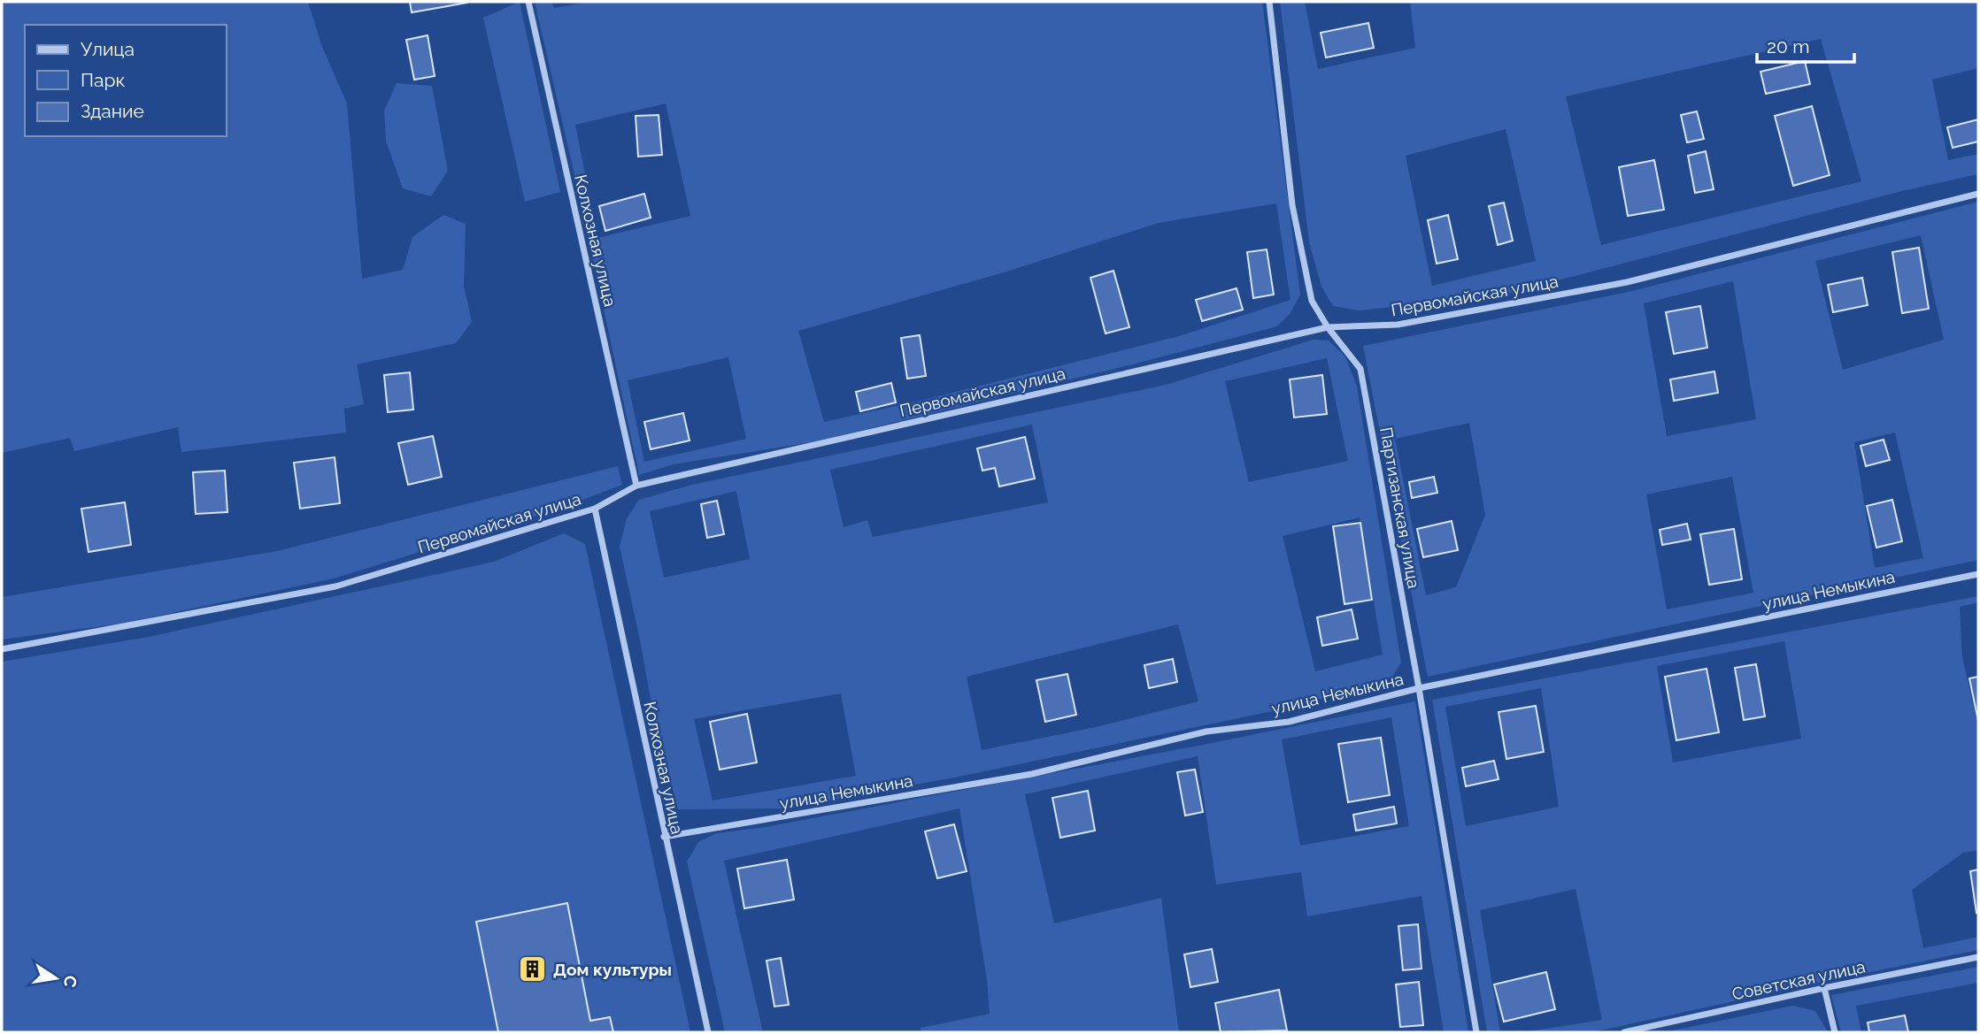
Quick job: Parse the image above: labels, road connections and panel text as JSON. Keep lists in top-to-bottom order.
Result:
{
  "streets": {
    "street": [
      "Колхозная улица",
      "Первомайская улица",
      "Партизанская улица",
      "улица Немыкина",
      "Советская улица"
    ]
  },
  "crossings": [
    ["Колхозная улица", "Первомайская улица"],
    ["Колхозная улица", "улица Немыкина"],
    ["Первомайская улица", "Партизанская улица"],
    ["Партизанская улица", "улица Немыкина"]
  ],
  "places": {
    "building": ["Дом культуры"]
  },
  "legend": ["Улица", "Парк", "Здание"],
  "scale_bar": "20 m",
  "north": "right"
}
